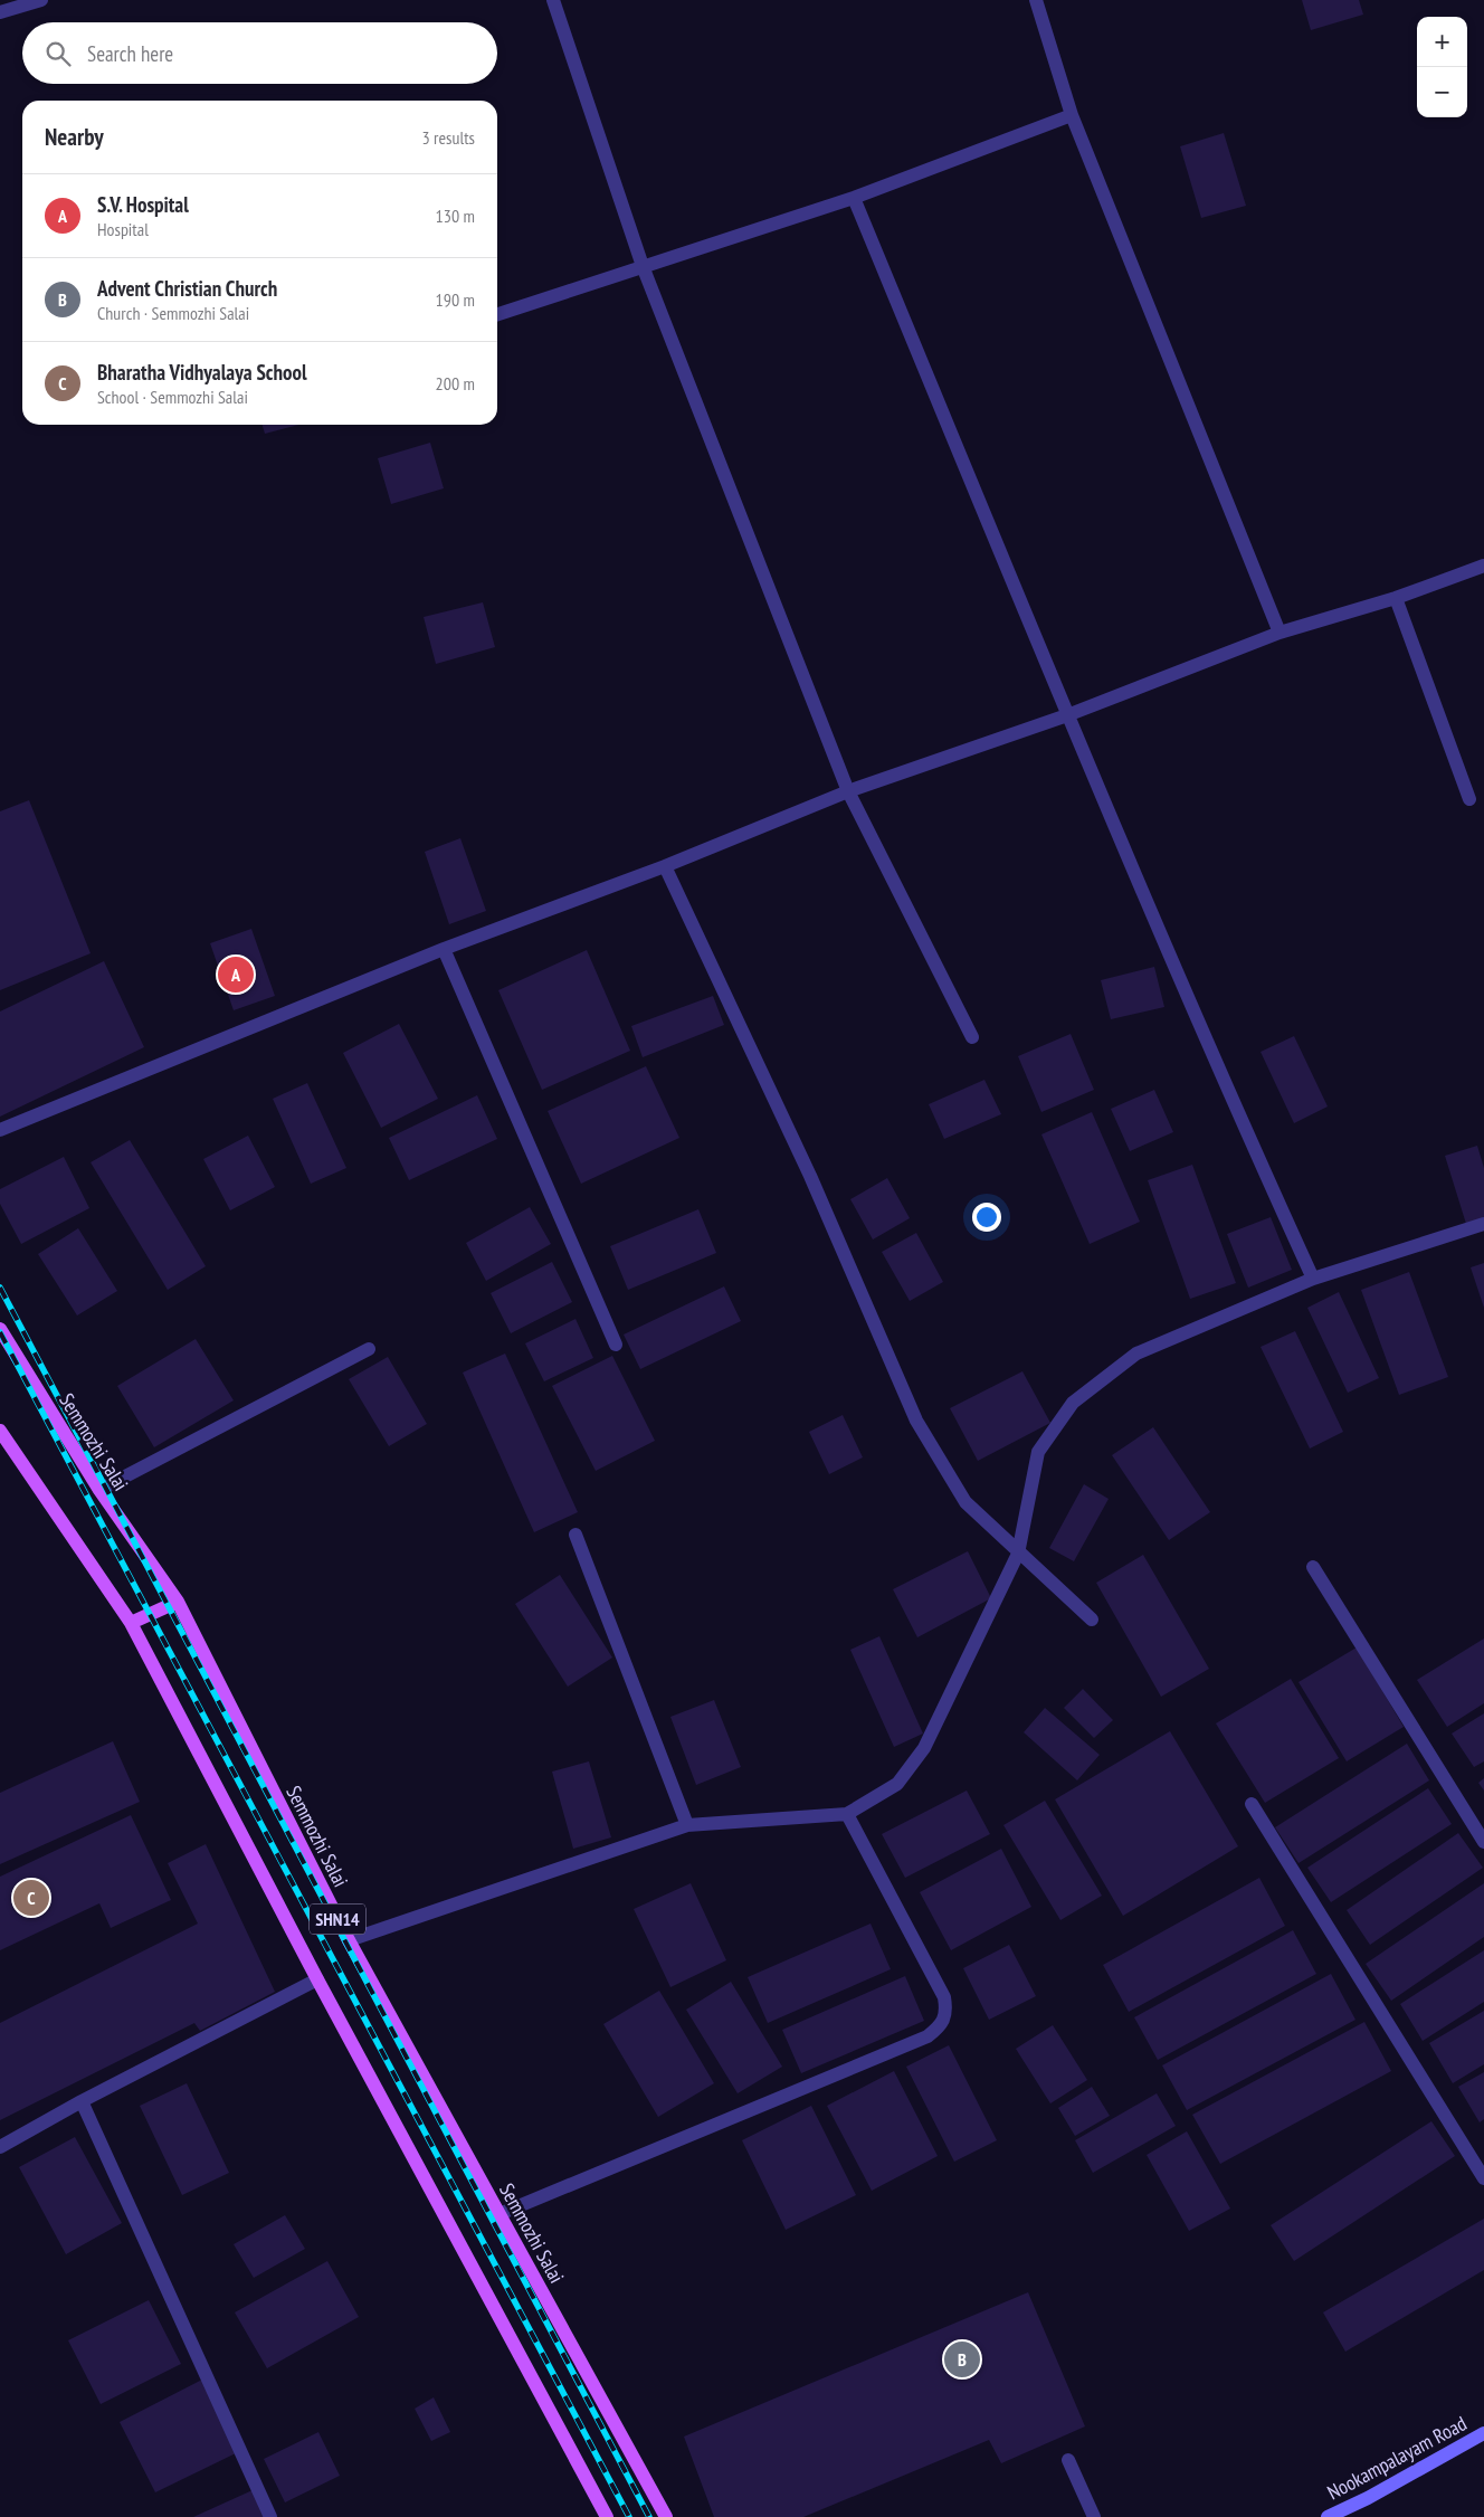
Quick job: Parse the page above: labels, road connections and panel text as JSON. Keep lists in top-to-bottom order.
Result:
{
  "streets": {
    "main road": ["Semmozhi Salai", "SHN14"],
    "street": ["Nookampalayam Road"]
  },
  "page": {
    "map_buttons": ["+", "−"],
    "search": "Search here",
    "heading": ["Nearby", "3 results"],
    "list": [
      {
        "mark": "A",
        "name": "S.V. Hospital",
        "note": "Hospital",
        "value": "130 m"
      },
      {
        "mark": "B",
        "name": "Advent Christian Church",
        "note": "Church · Semmozhi Salai",
        "value": "190 m"
      },
      {
        "mark": "C",
        "name": "Bharatha Vidhyalaya School",
        "note": "School · Semmozhi Salai",
        "value": "200 m"
      }
    ],
    "pins": ["A", "C", "B"]
  }
}
